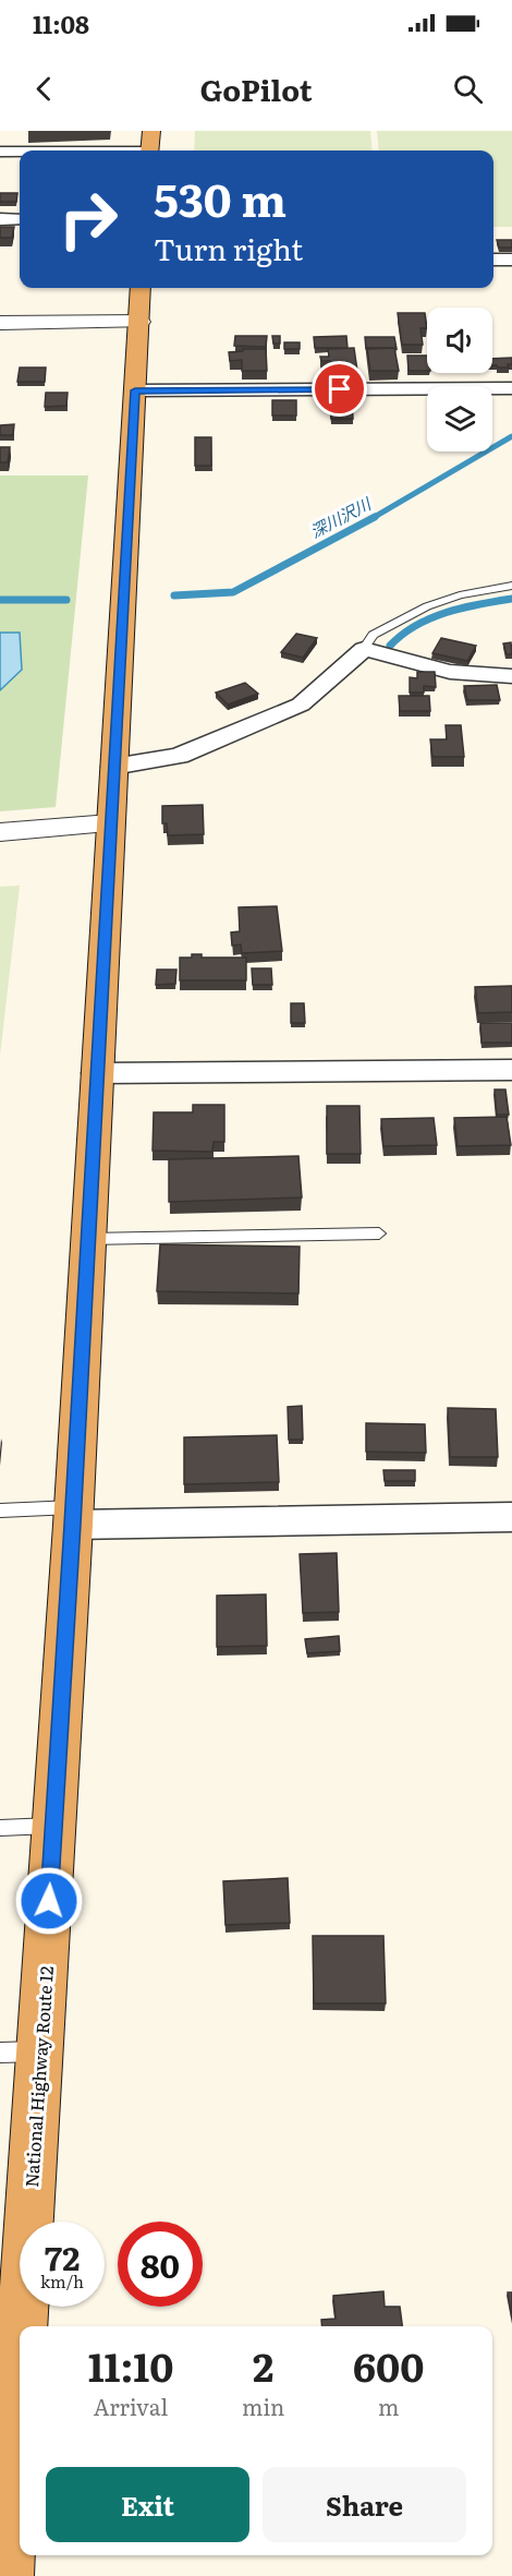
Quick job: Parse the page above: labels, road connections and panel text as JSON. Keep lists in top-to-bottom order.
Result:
{
  "streets": {
    "highway": ["National Highway Route 12"]
  },
  "water": ["深川沢川"],
  "page": {
    "status": "11:08",
    "header": "GoPilot",
    "turn": ["530 m", "Turn right"],
    "speed": "72 km/h",
    "limit": "80",
    "eta": [
      "11:10",
      "Arrival",
      "2",
      "min",
      "600",
      "m"
    ],
    "buttons": ["Exit", "Share"]
  }
}
